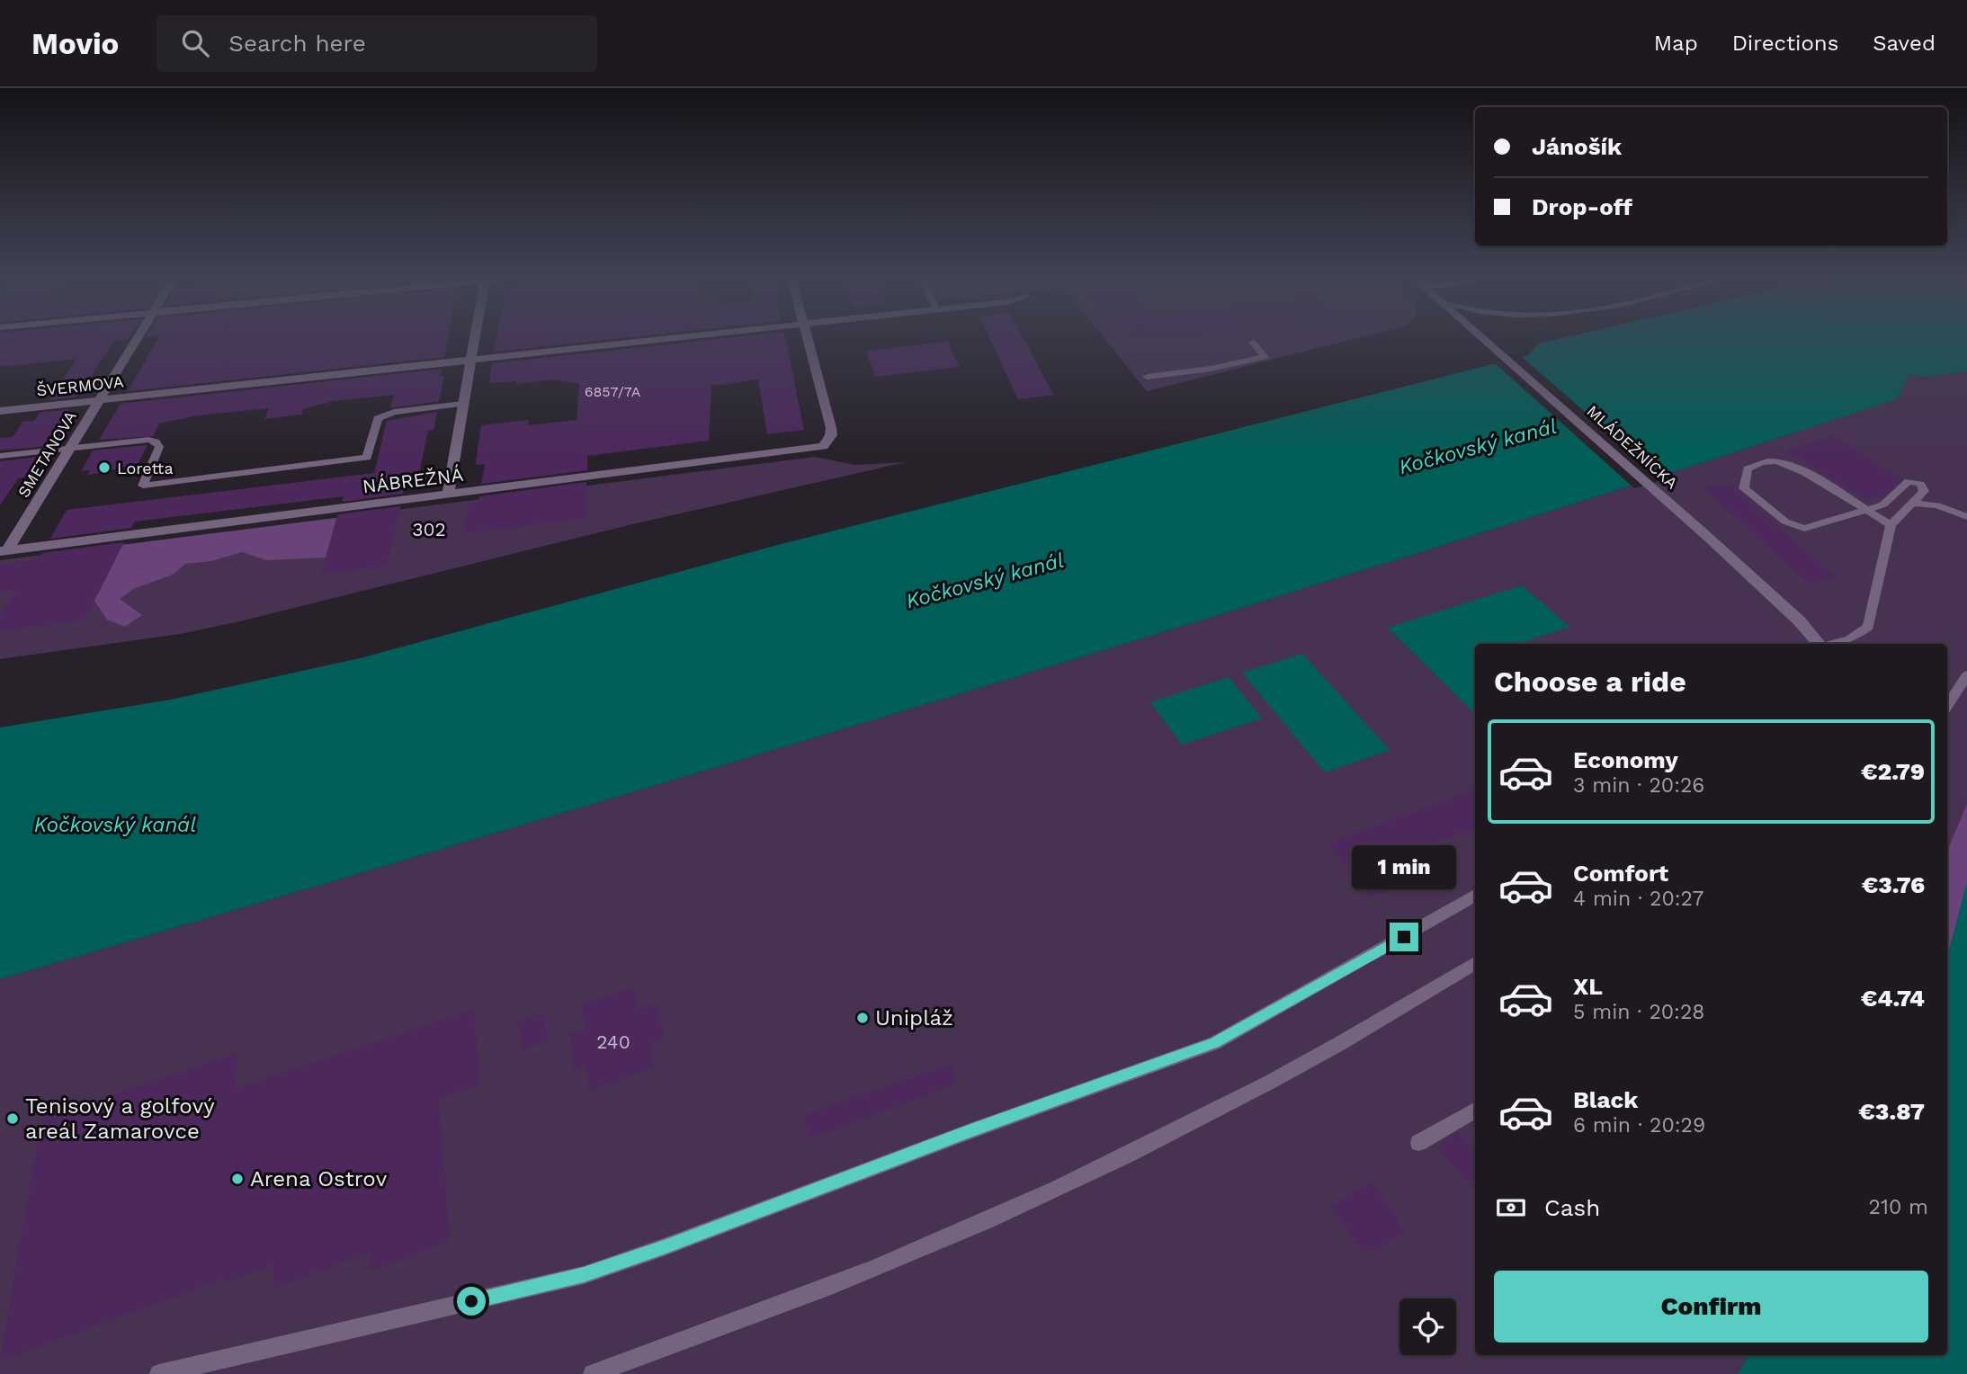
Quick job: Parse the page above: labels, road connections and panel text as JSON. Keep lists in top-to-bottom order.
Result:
{
  "streets": {
    "street": [
      "ŠVERMOVA",
      "MLÁDEŽNÍCKA",
      "SMETANOVA",
      "NÁBREŽNÁ"
    ]
  },
  "crossings": [
    ["ŠVERMOVA", "SMETANOVA"],
    ["SMETANOVA", "NÁBREŽNÁ"]
  ],
  "water": ["Kočkovský kanál"],
  "parks": ["302"],
  "places": [
    "Loretta",
    "Unipláž",
    "Tenisový a golfový areál Zamarovce",
    "Arena Ostrov"
  ],
  "house_numbers": ["6857/7A", "240"],
  "page": {
    "header": "Movio",
    "search": "Search here",
    "nav": ["Map", "Directions", "Saved"],
    "banner": ["Jánošík", "Drop-off"],
    "heading": "Choose a ride",
    "list": [
      {
        "name": "Economy",
        "note": "3 min · 20:26",
        "value": "€2.79"
      },
      {
        "name": "Comfort",
        "note": "4 min · 20:27",
        "value": "€3.76"
      },
      {
        "name": "XL",
        "note": "5 min · 20:28",
        "value": "€4.74"
      },
      {
        "name": "Black",
        "note": "6 min · 20:29",
        "value": "€3.87"
      }
    ],
    "bubble": "1 min",
    "pay": ["Cash", "210 m"],
    "buttons": "Confirm"
  }
}
